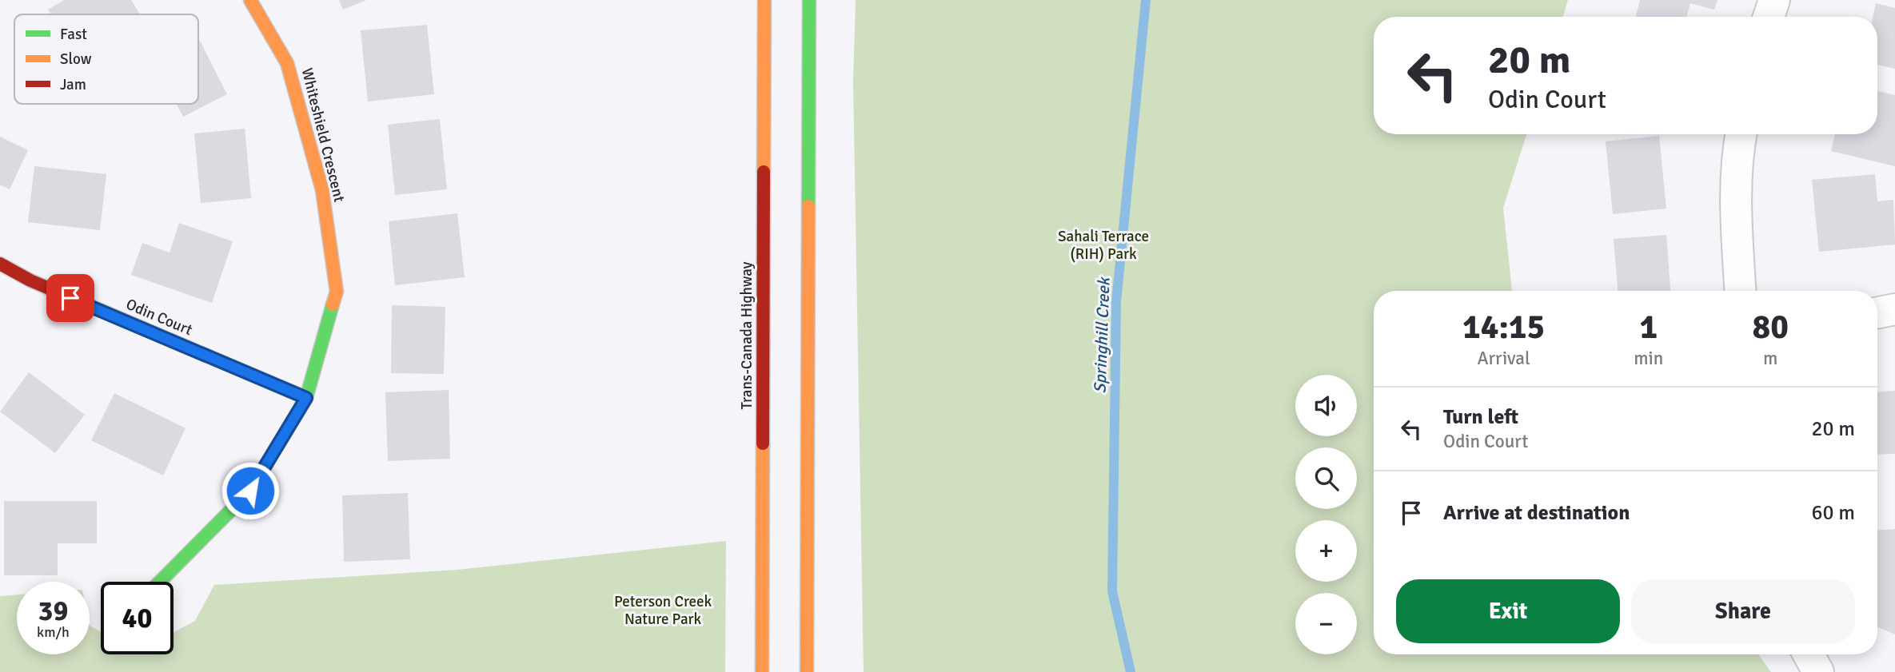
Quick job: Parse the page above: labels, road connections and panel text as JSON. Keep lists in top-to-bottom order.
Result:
{
  "streets": {
    "main road": ["Whiteshield Crescent", "Odin Court", "Trans-Canada Highway"]
  },
  "crossings": [
    ["Whiteshield Crescent", "Odin Court"]
  ],
  "water": ["Springhill Creek"],
  "parks": ["Sahali Terrace (RIH) Park", "Peterson Creek Nature Park"],
  "legend": ["Fast", "Slow", "Jam"],
  "page": {
    "turn": ["20 m", "Odin Court"],
    "eta": [
      "14:15",
      "Arrival",
      "1",
      "min",
      "80",
      "m"
    ],
    "map_buttons": ["+", "−"],
    "list": [
      {
        "name": "Turn left",
        "note": "Odin Court",
        "value": "20 m"
      },
      {
        "name": "Arrive at destination",
        "value": "60 m"
      }
    ],
    "buttons": ["Exit", "Share"],
    "speed": "39 km/h",
    "limit": "40"
  }
}
